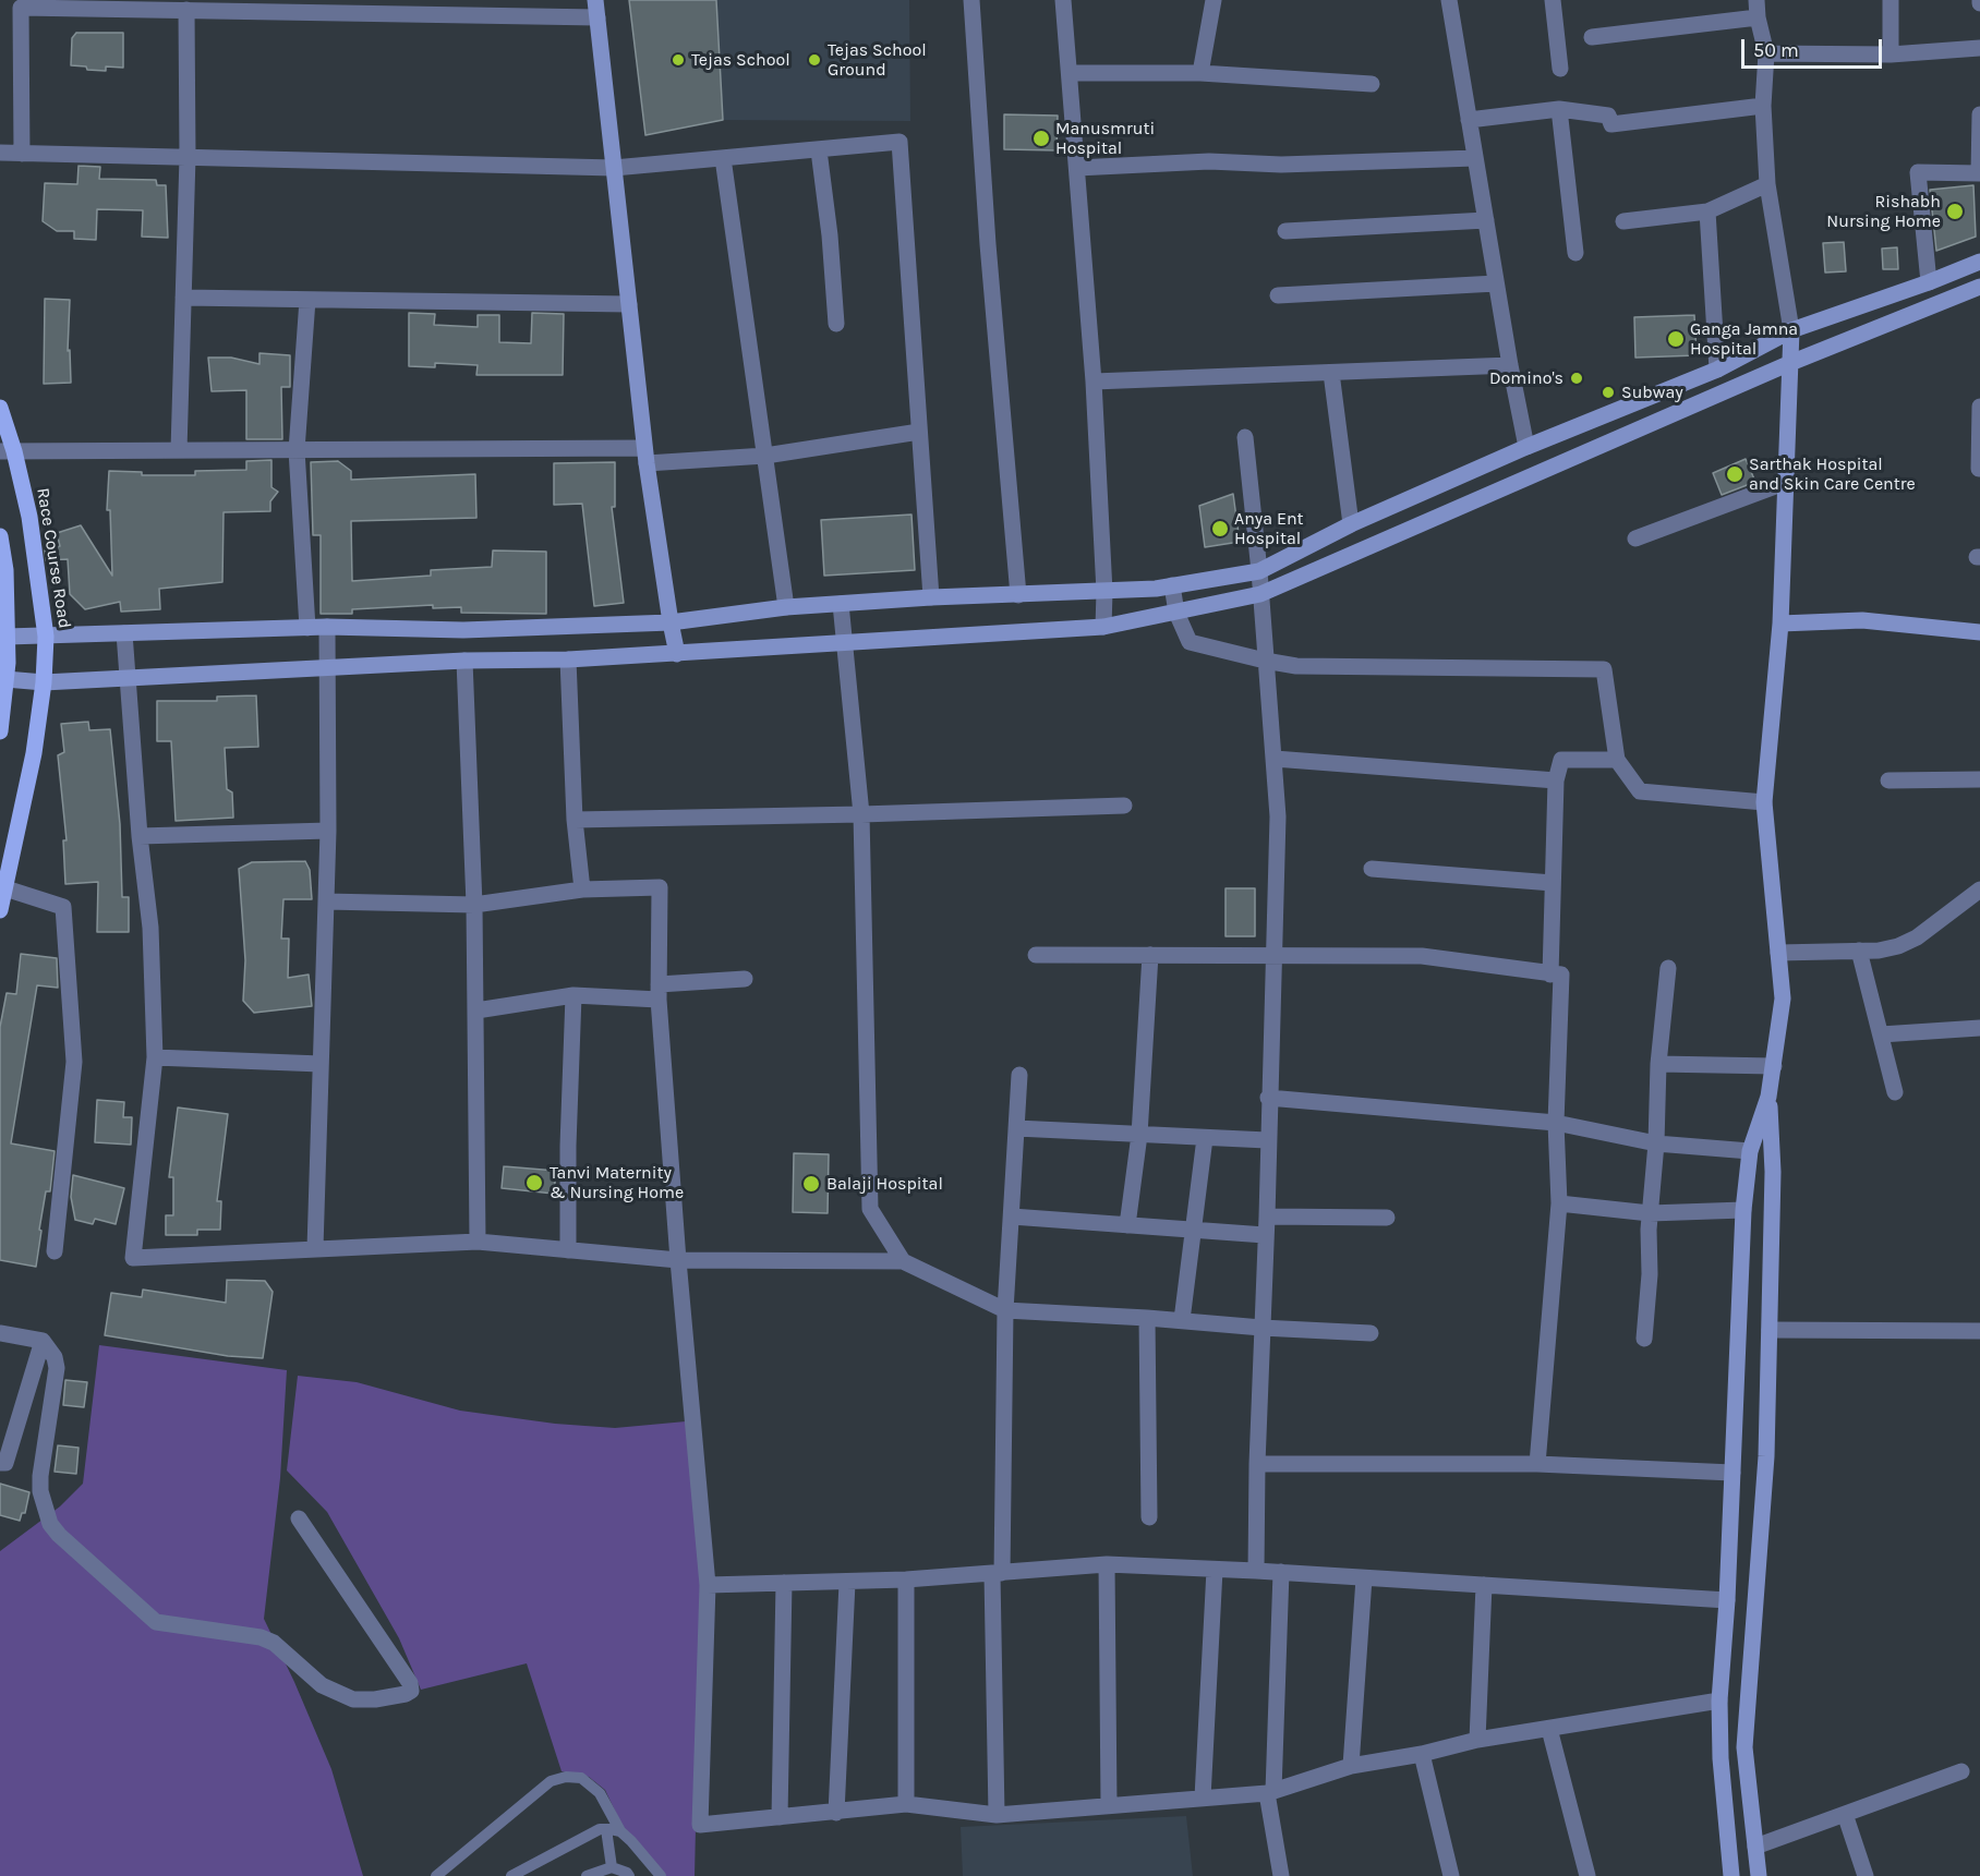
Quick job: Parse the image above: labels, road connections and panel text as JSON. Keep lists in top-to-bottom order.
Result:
{
  "streets": {
    "main road": ["Race Course Road"]
  },
  "places": [
    "Tejas School",
    "Tejas School Ground",
    "Manusmruti Hospital",
    "Rishabh Nursing Home",
    "Ganga Jamna Hospital",
    "Domino's",
    "Subway",
    "Sarthak Hospital and Skin Care Centre",
    "Anya Ent Hospital",
    "Tanvi Maternity & Nursing Home",
    "Balaji Hospital"
  ],
  "scale_bar": "50 m"
}
